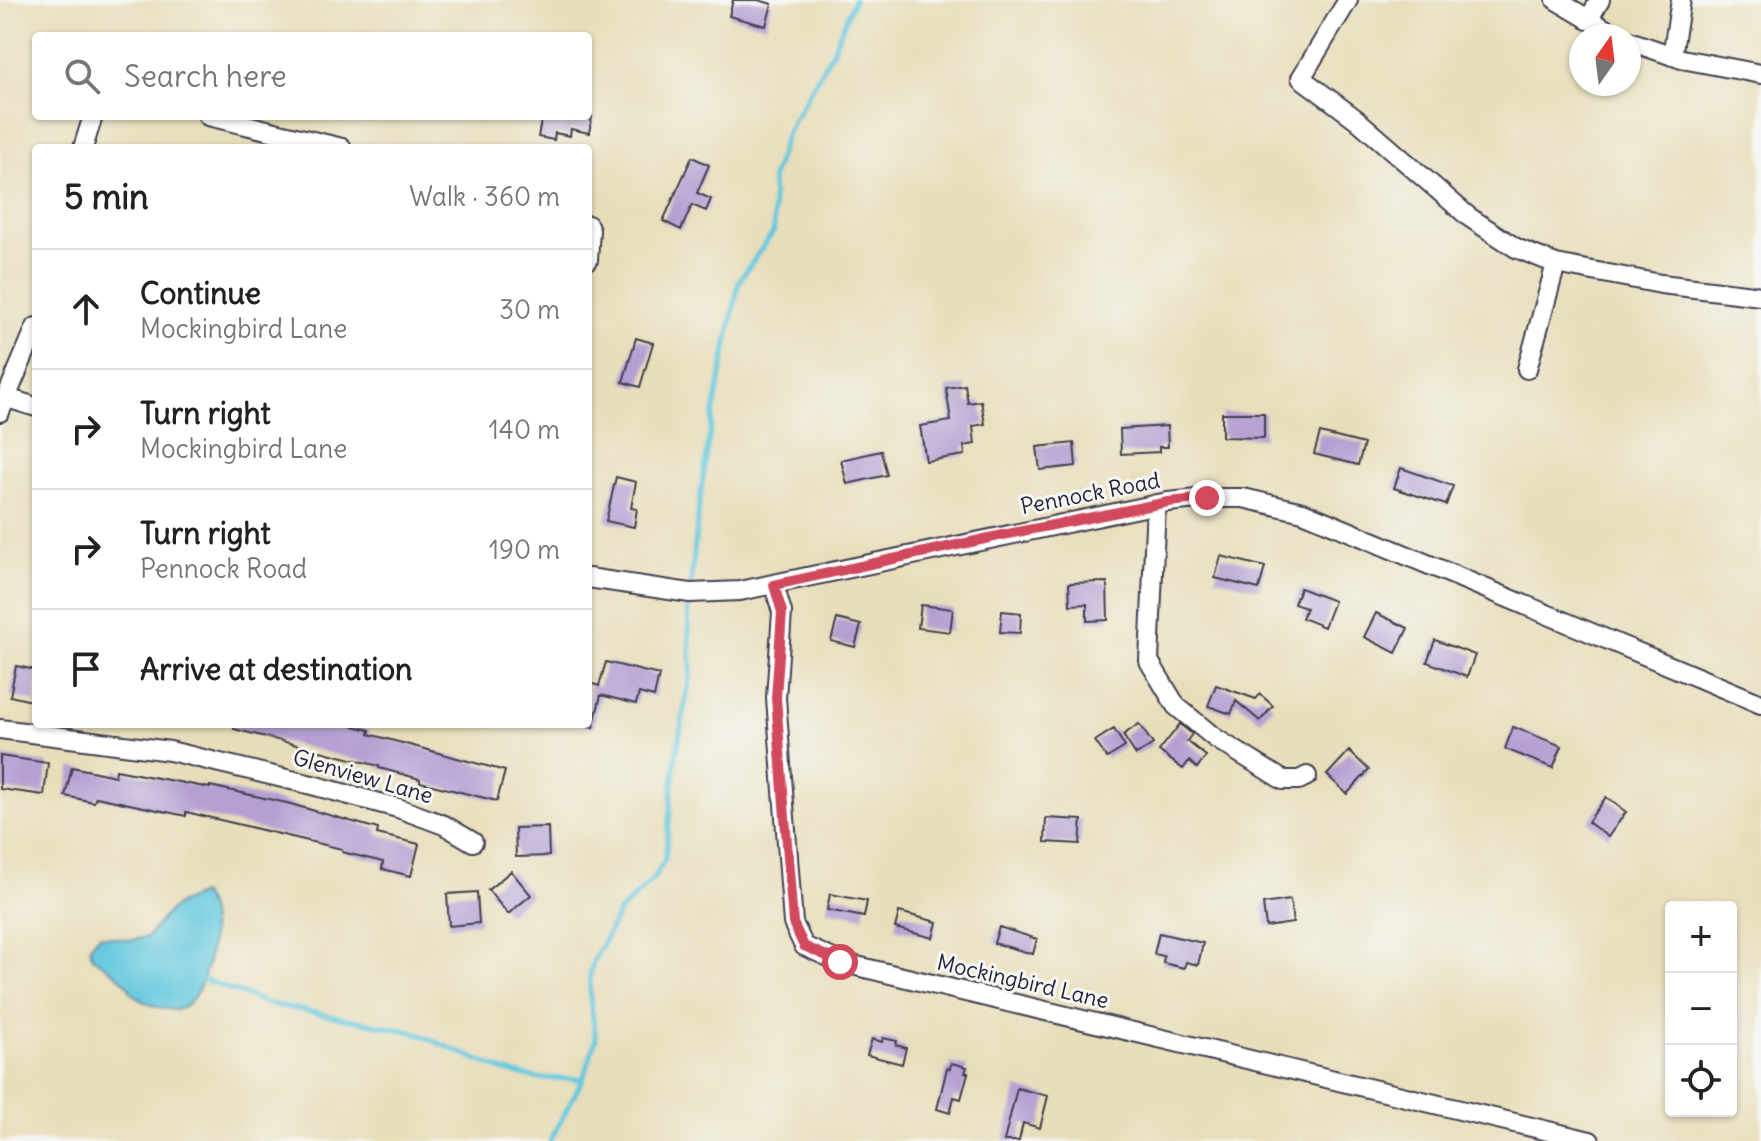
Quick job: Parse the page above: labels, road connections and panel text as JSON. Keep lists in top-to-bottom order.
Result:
{
  "streets": {
    "street": ["Pennock Road", "Glenview Lane", "Mockingbird Lane"]
  },
  "crossings": [
    ["Pennock Road", "Mockingbird Lane"]
  ],
  "north": "top",
  "page": {
    "search": "Search here",
    "heading": ["5 min", "Walk · 360 m"],
    "list": [
      ["Continue", "Mockingbird Lane", "30 m"],
      ["Turn right", "Mockingbird Lane", "140 m"],
      ["Turn right", "Pennock Road", "190 m"],
      "Arrive at destination"
    ],
    "map_buttons": ["+", "−"]
  }
}
